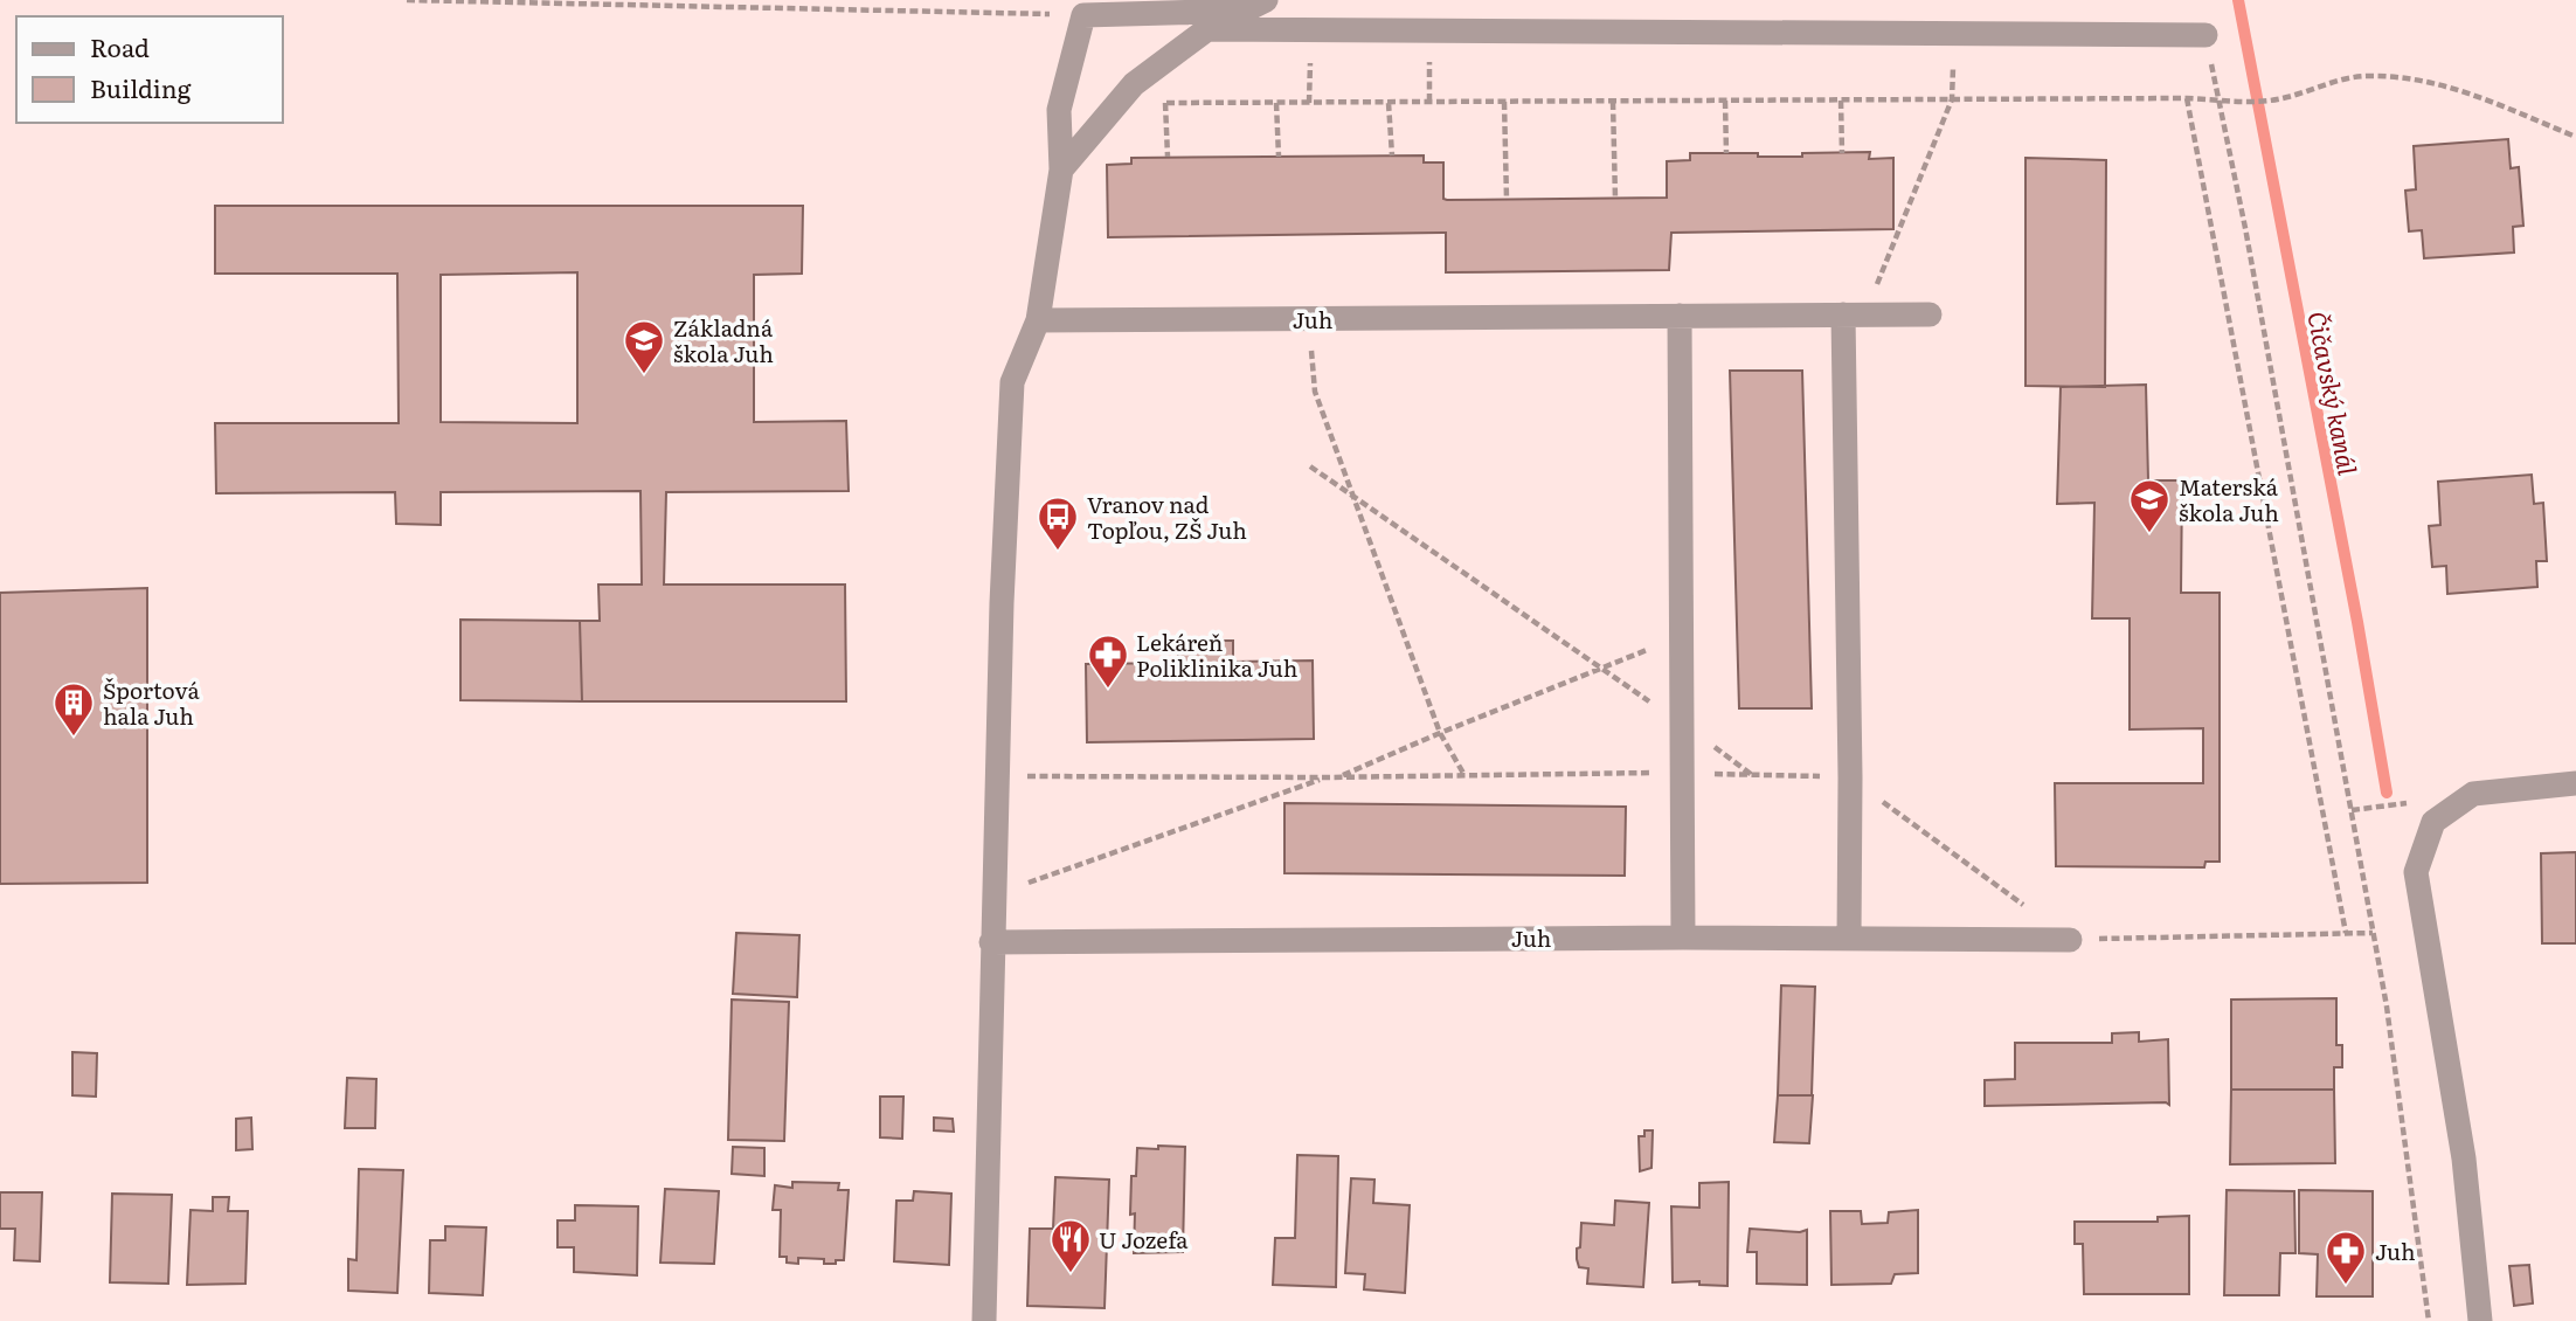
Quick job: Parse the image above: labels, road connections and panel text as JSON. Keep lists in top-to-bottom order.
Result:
{
  "streets": {
    "street": ["Juh"]
  },
  "water": ["Čičavský kanál"],
  "places": {
    "school or university": ["Základná škola Juh", "Materská škola Juh"],
    "bus stop": ["Vranov nad Topľou, ZŠ Juh"],
    "pharmacy": ["Lekáreň Poliklinika Juh", "Juh"],
    "building": ["Športová hala Juh"],
    "restaurant": ["U Jozefa"]
  },
  "legend": ["Road", "Building"]
}
